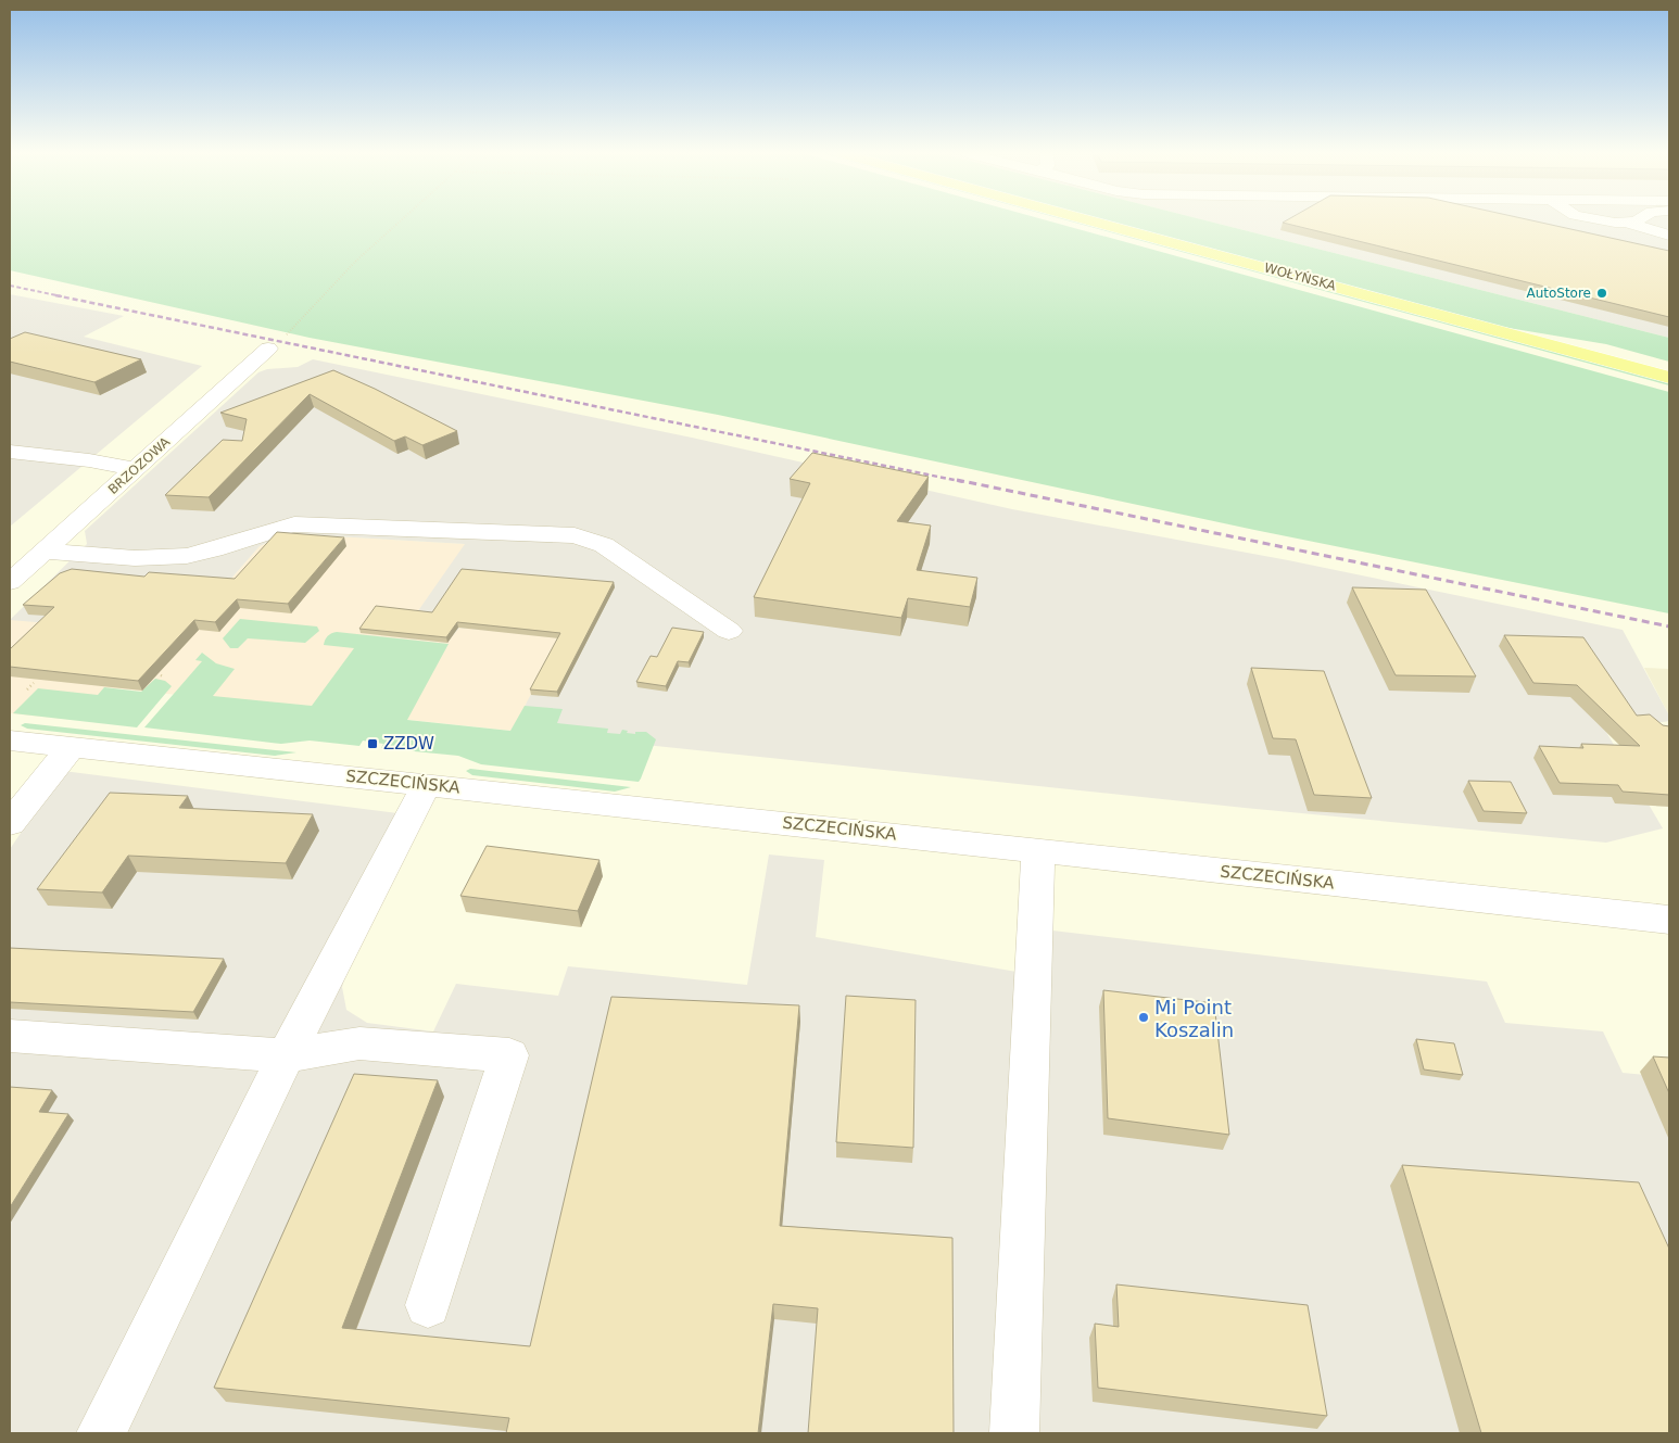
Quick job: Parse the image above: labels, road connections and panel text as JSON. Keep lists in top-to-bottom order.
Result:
{
  "streets": {
    "main road": ["WOŁYŃSKA"],
    "street": ["BRZOZOWA", "SZCZECIŃSKA"]
  },
  "places": {
    "other": ["AutoStore", "Mi Point Koszalin"],
    "transit": ["ZZDW"]
  }
}
